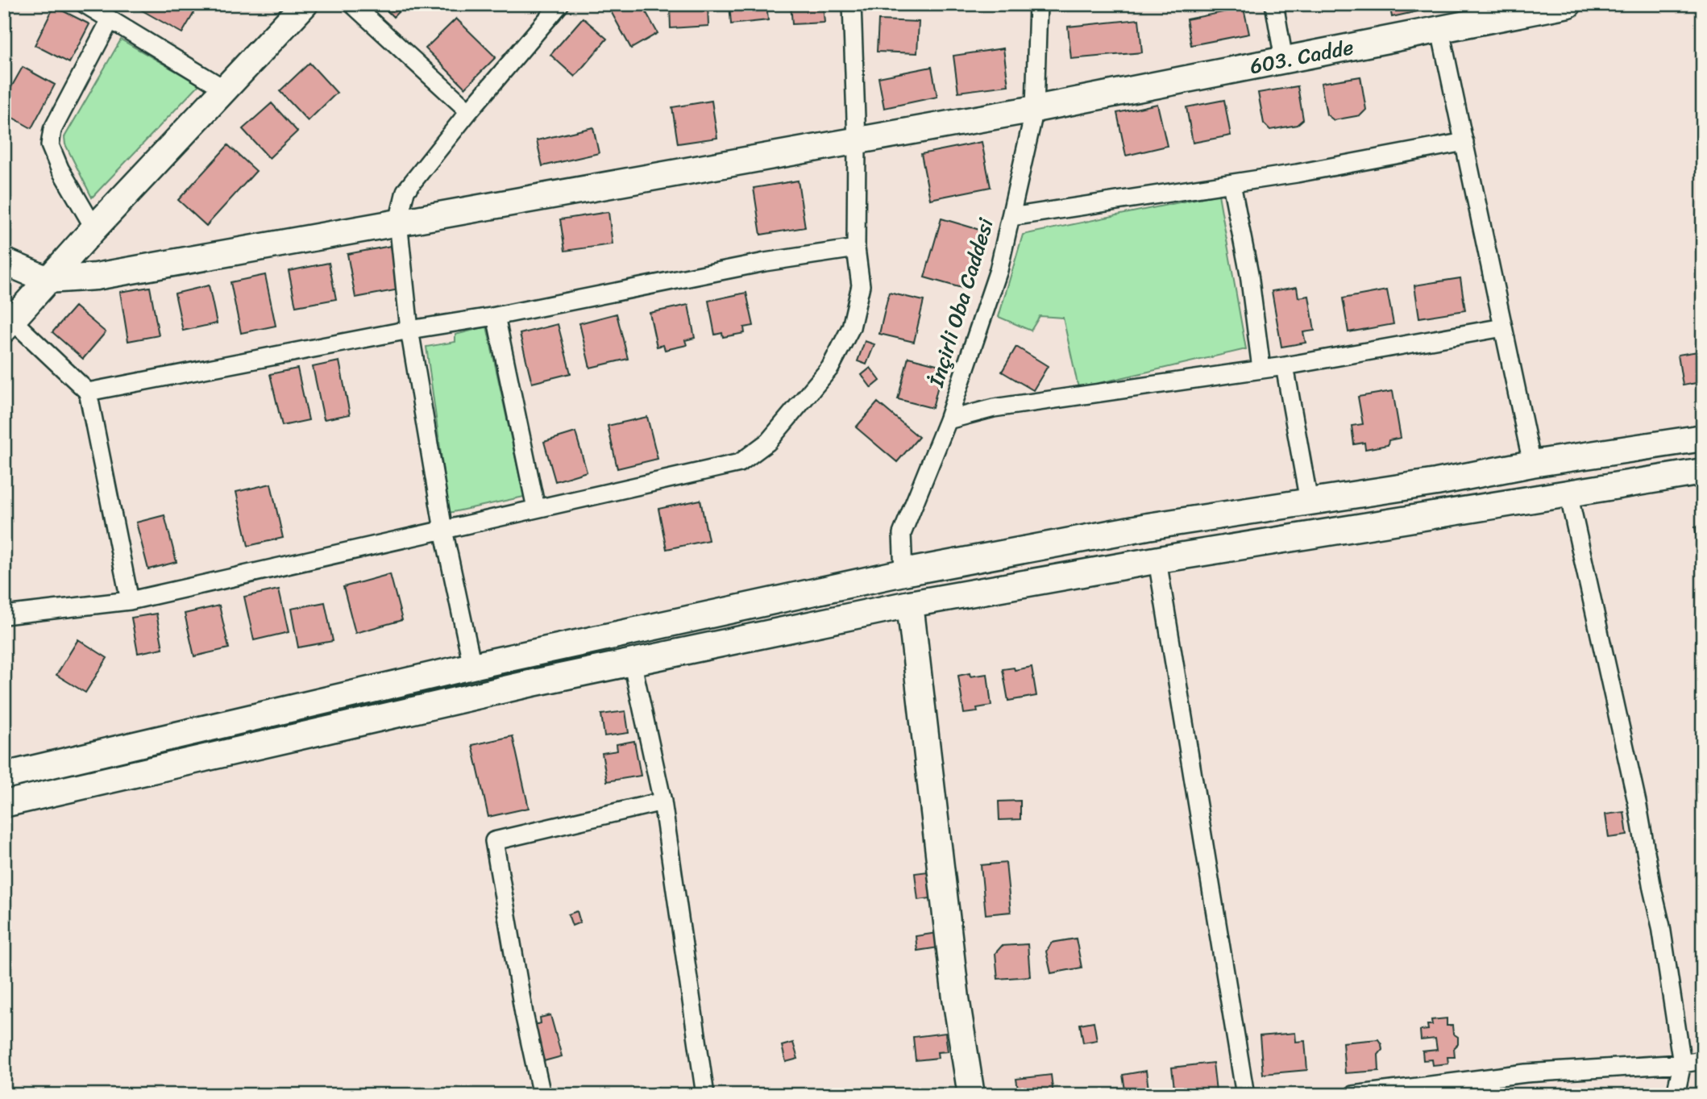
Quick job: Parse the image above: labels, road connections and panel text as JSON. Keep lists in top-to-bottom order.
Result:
{
  "streets": {
    "main road": ["603. Cadde"],
    "street": ["İnçirli Oba Caddesi"]
  },
  "crossings": [
    ["603. Cadde", "İnçirli Oba Caddesi"]
  ]
}
